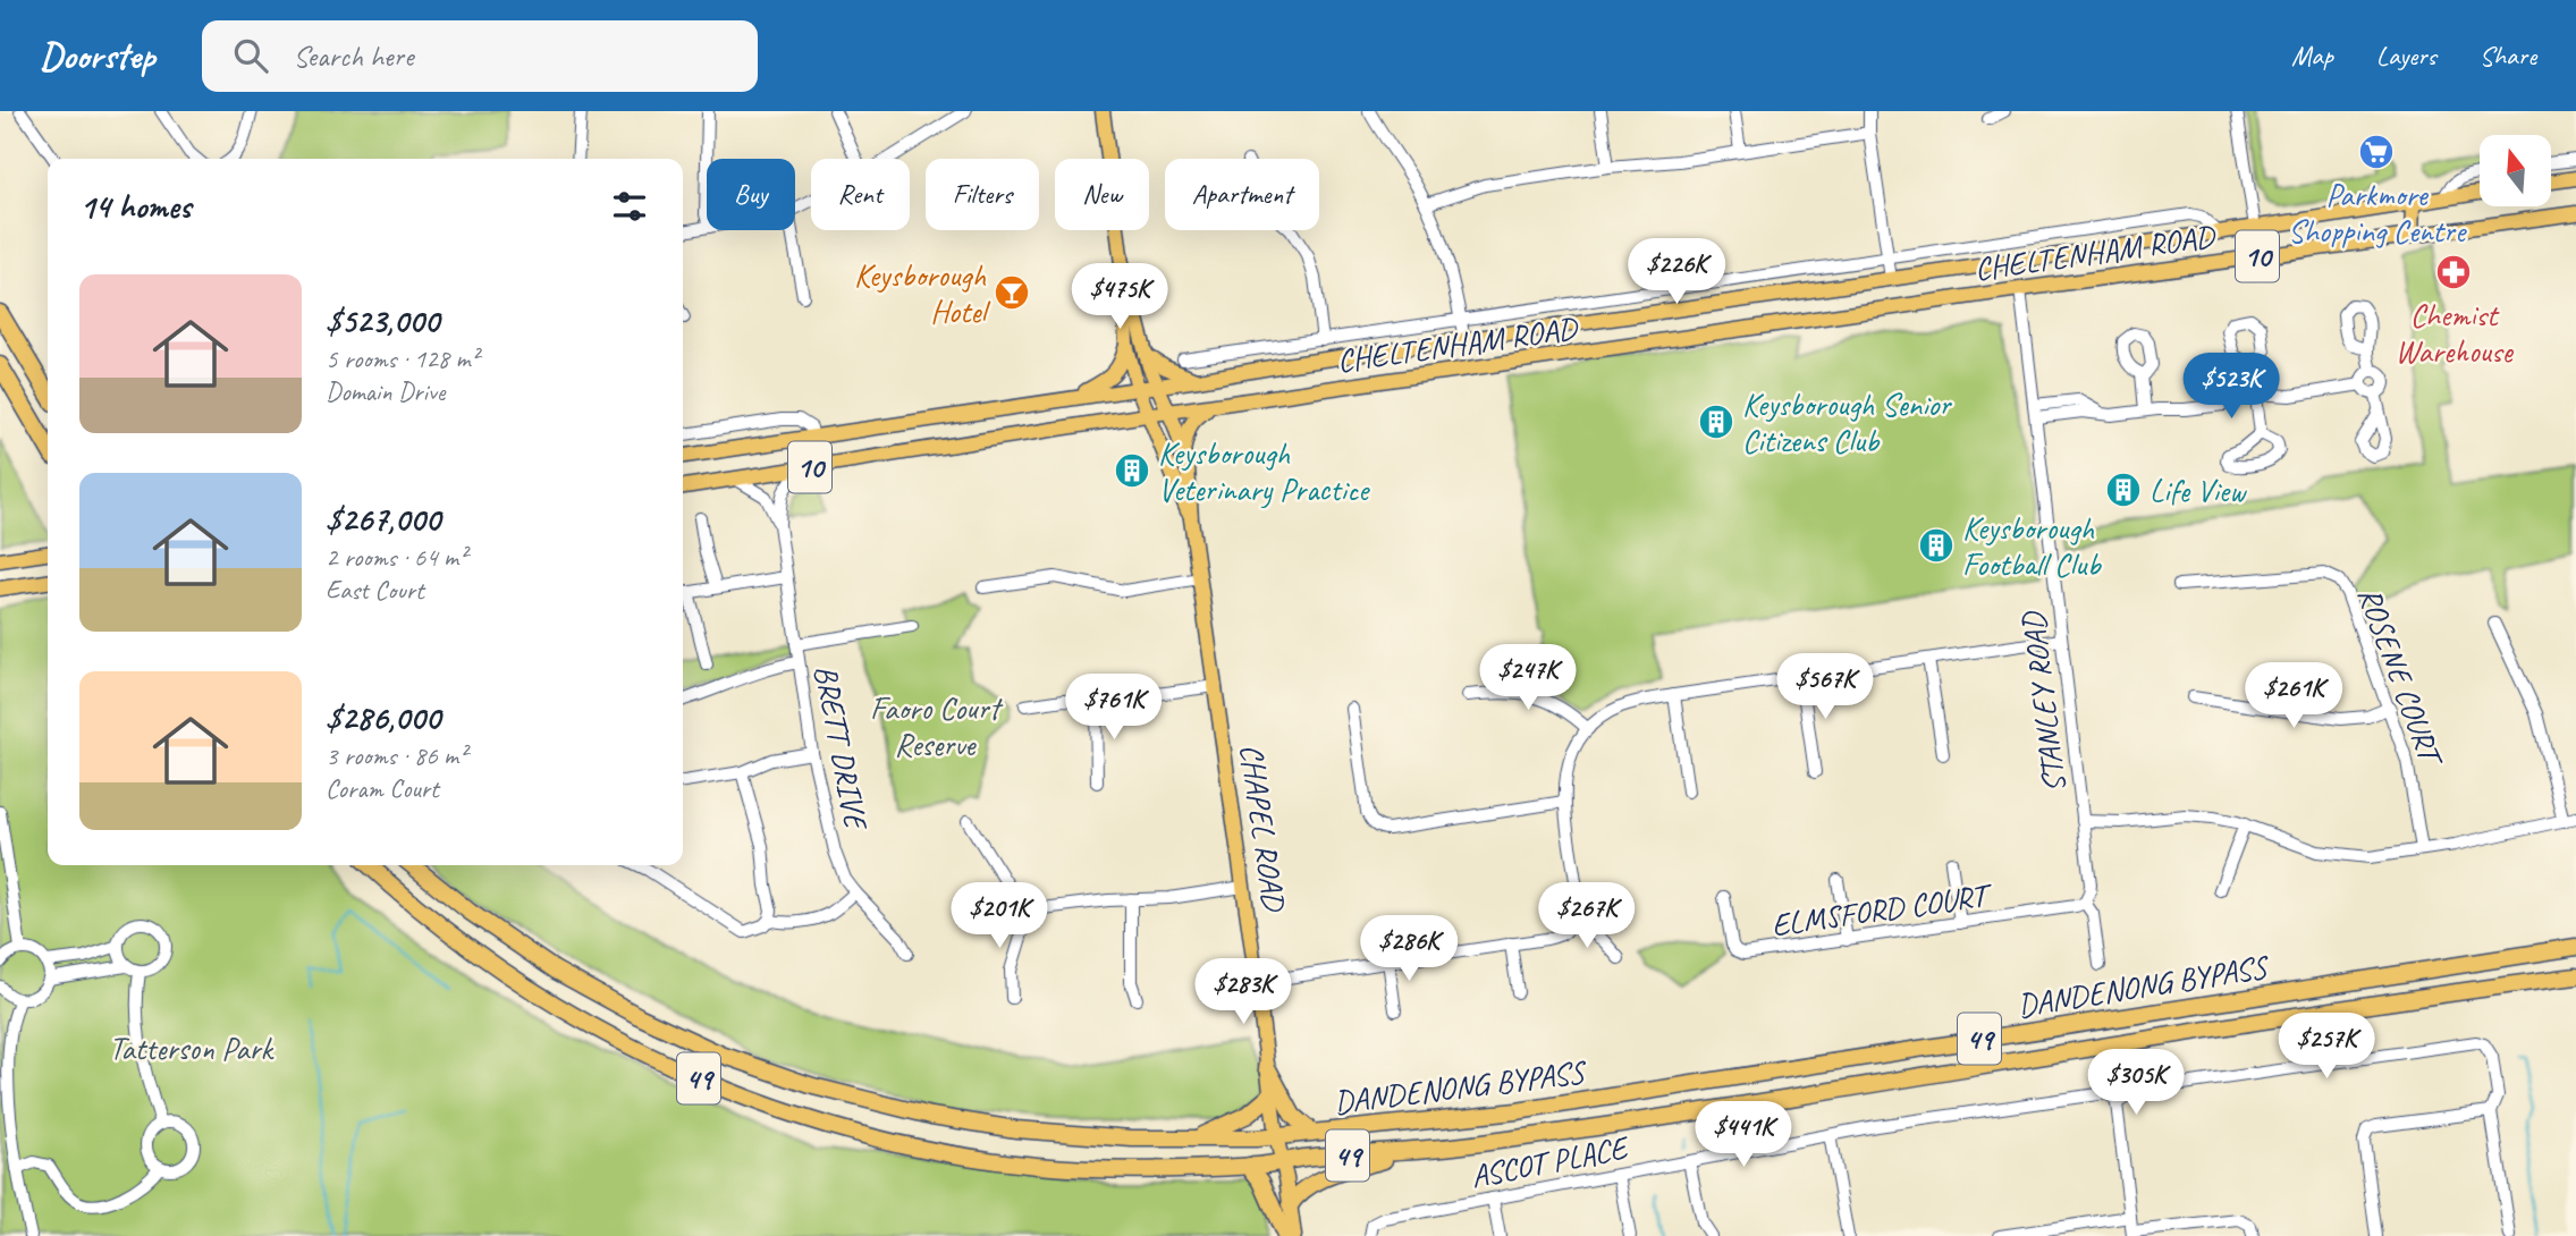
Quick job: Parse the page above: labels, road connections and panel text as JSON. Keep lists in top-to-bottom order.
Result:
{
  "streets": {
    "highway": ["DANDENONG BYPASS", "49"],
    "main road": ["CHELTENHAM ROAD", "10", "CHAPEL ROAD"],
    "street": [
      "ROSENE COURT",
      "STANLEY ROAD",
      "BRETT DRIVE",
      "ELMSFORD COURT",
      "ASCOT PLACE"
    ]
  },
  "crossings": [
    ["CHELTENHAM ROAD", "STANLEY ROAD"],
    ["CHELTENHAM ROAD", "BRETT DRIVE"],
    ["CHELTENHAM ROAD", "CHAPEL ROAD"],
    ["STANLEY ROAD", "ELMSFORD COURT"],
    ["CHAPEL ROAD", "DANDENONG BYPASS"]
  ],
  "parks": ["Faoro Court Reserve", "Tatterson Park"],
  "places": {
    "supermarket": ["Parkmore Shopping Centre"],
    "pharmacy": ["Chemist Warehouse"],
    "bar": ["Keysborough Hotel"],
    "building": [
      "Keysborough Senior Citizens Club",
      "Keysborough Veterinary Practice",
      "Life View",
      "Keysborough Football Club"
    ]
  },
  "north": "top",
  "page": {
    "header": "Doorstep",
    "search": "Search here",
    "nav": ["Map", "Layers", "Share"],
    "chip": [
      "Buy",
      "Rent",
      "Filters",
      "New",
      "Apartment"
    ],
    "heading": "14 homes",
    "price": [
      "$226K",
      "$475K",
      "$523K",
      "$247K",
      "$567K",
      "$261K",
      "$761K",
      "$201K",
      "$267K",
      "$286K",
      "$283K",
      "$257K",
      "$305K",
      "$441K"
    ],
    "list": [
      {
        "name": "$523,000",
        "note": "5 rooms · 128 m² · Domain Drive"
      },
      {
        "name": "$267,000",
        "note": "2 rooms · 64 m² · East Court"
      },
      {
        "name": "$286,000",
        "note": "3 rooms · 86 m² · Coram Court"
      }
    ]
  }
}
